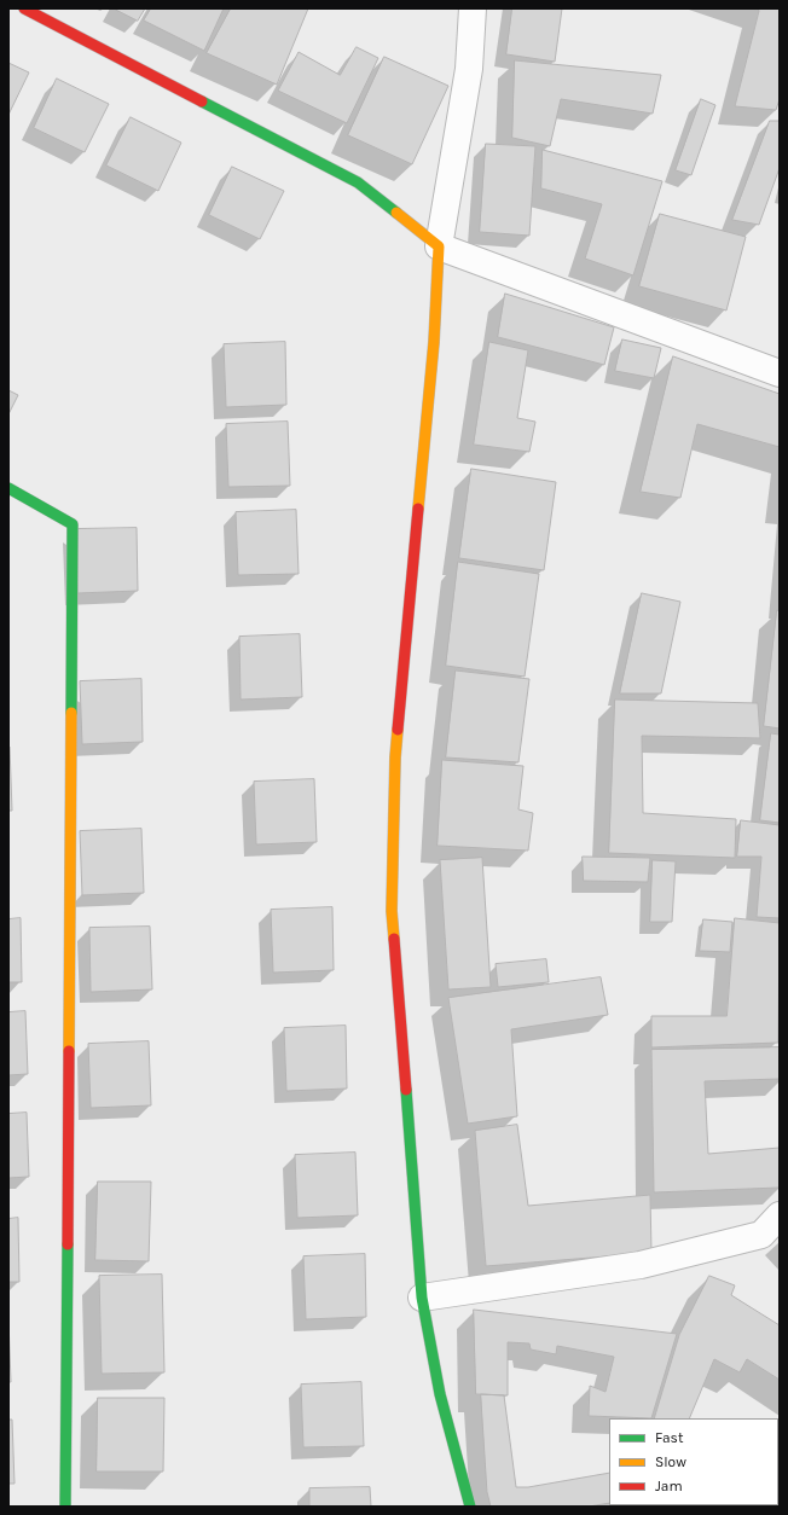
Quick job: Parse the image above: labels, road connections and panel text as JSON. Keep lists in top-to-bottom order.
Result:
{
  "legend": ["Fast", "Slow", "Jam"]
}
